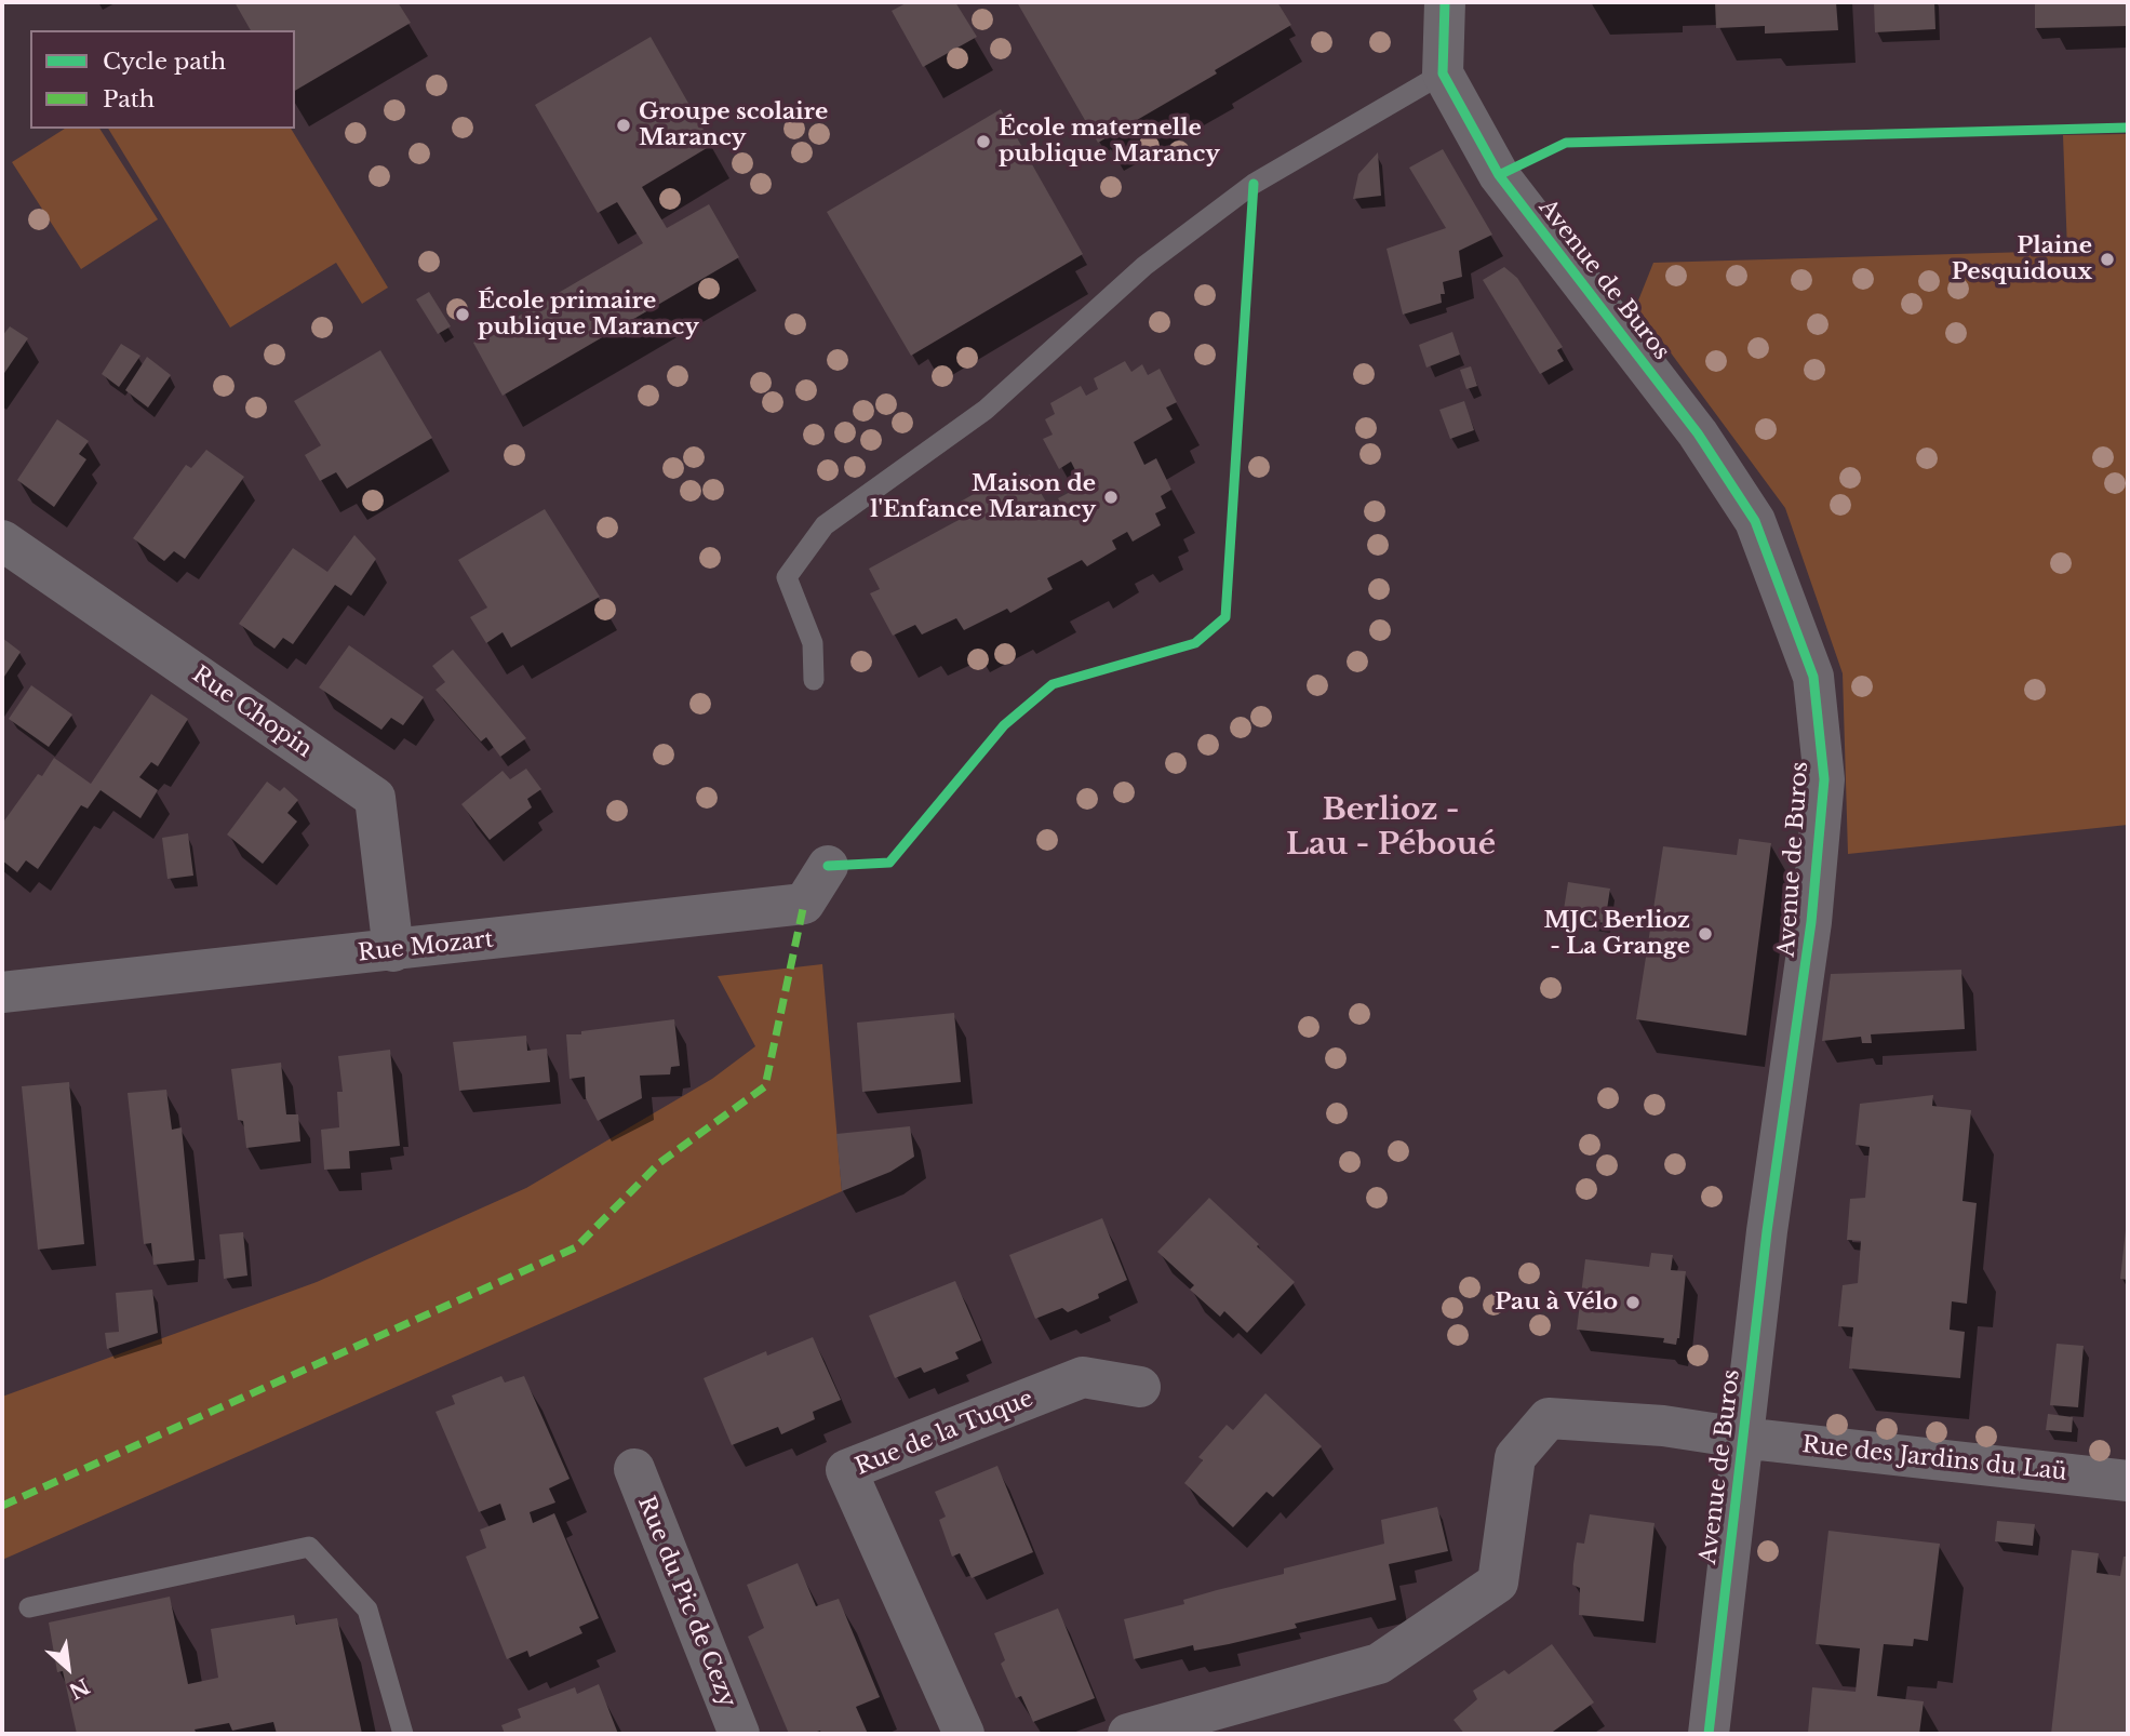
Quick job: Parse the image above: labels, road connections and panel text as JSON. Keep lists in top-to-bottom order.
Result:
{
  "streets": {
    "street": [
      "Avenue de Buros",
      "Rue Chopin",
      "Rue Mozart",
      "Rue de la Tuque",
      "Rue des Jardins du Laü",
      "Rue du Pic de Cezy"
    ]
  },
  "crossings": [
    ["Avenue de Buros", "Rue des Jardins du Laü"],
    ["Rue Chopin", "Rue Mozart"]
  ],
  "districts": ["Berlioz - Lau - Péboué"],
  "places": [
    "Groupe scolaire Marancy",
    "École maternelle publique Marancy",
    "Plaine Pesquidoux",
    "École primaire publique Marancy",
    "Maison de l'Enfance Marancy",
    "MJC Berlioz - La Grange",
    "Pau à Vélo"
  ],
  "legend": ["Cycle path", "Path"],
  "north": "bottom right"
}
